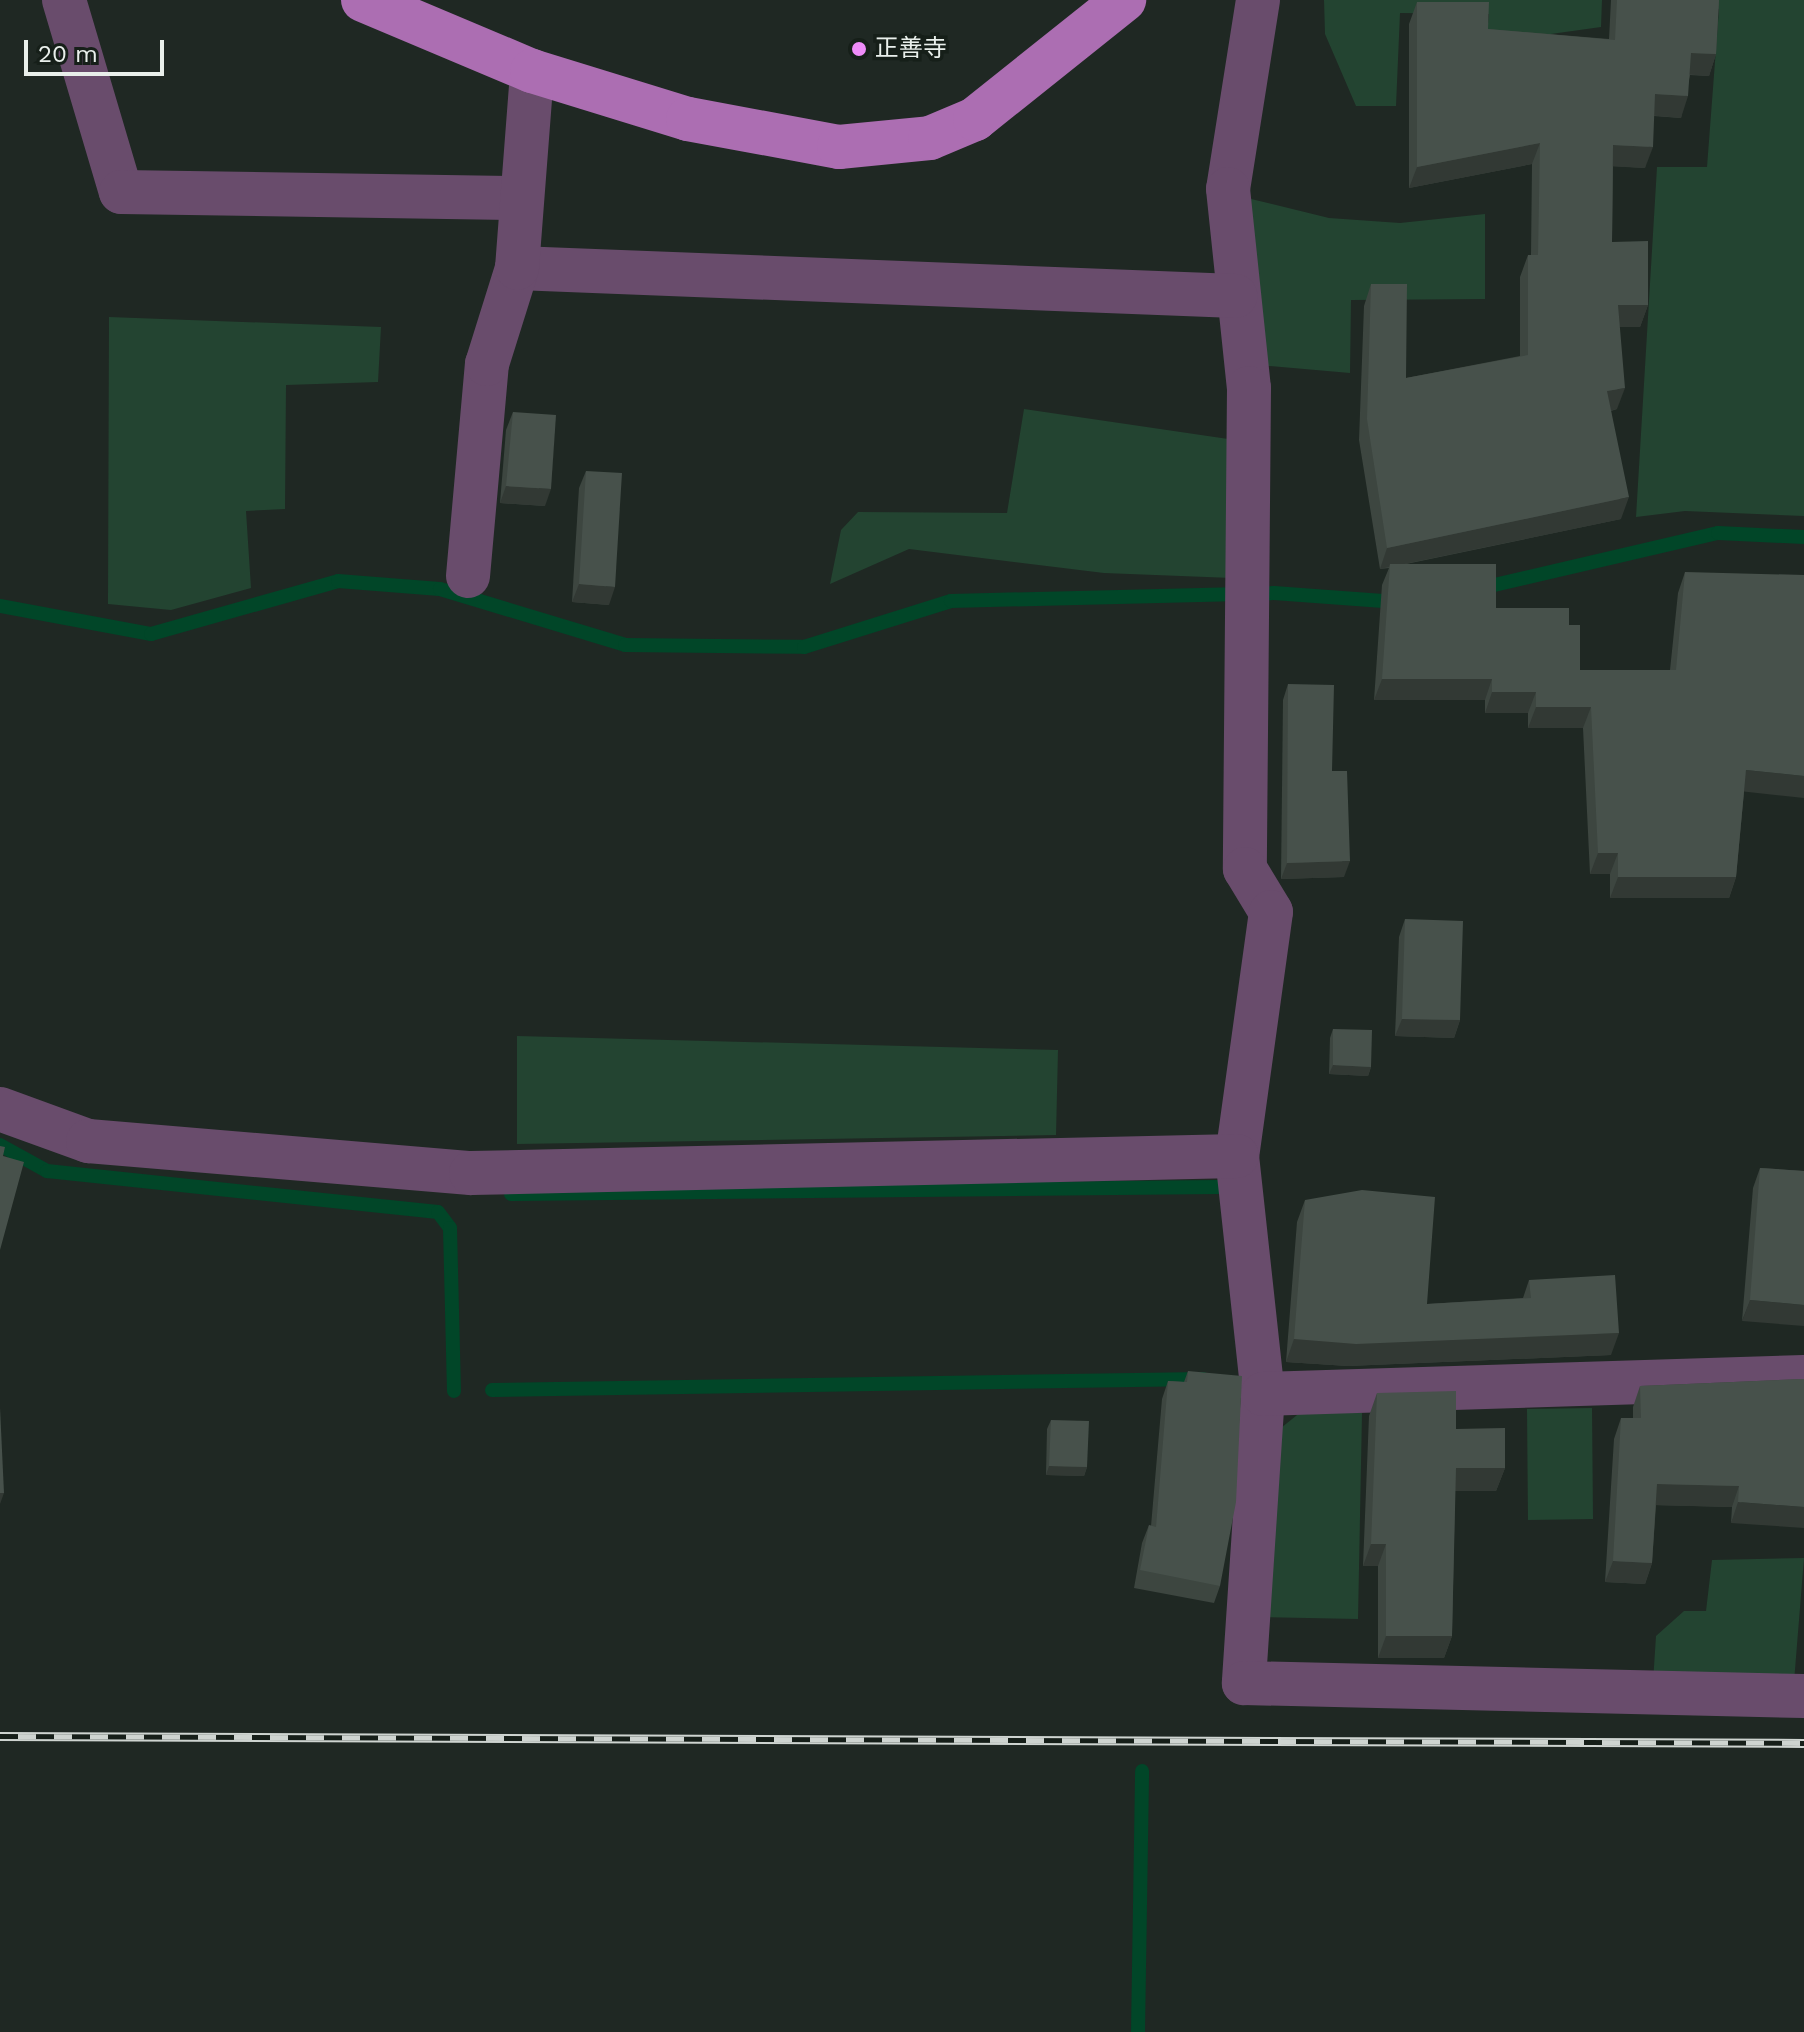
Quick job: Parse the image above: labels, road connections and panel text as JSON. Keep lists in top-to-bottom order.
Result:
{
  "places": ["正善寺"],
  "scale_bar": "20 m"
}
